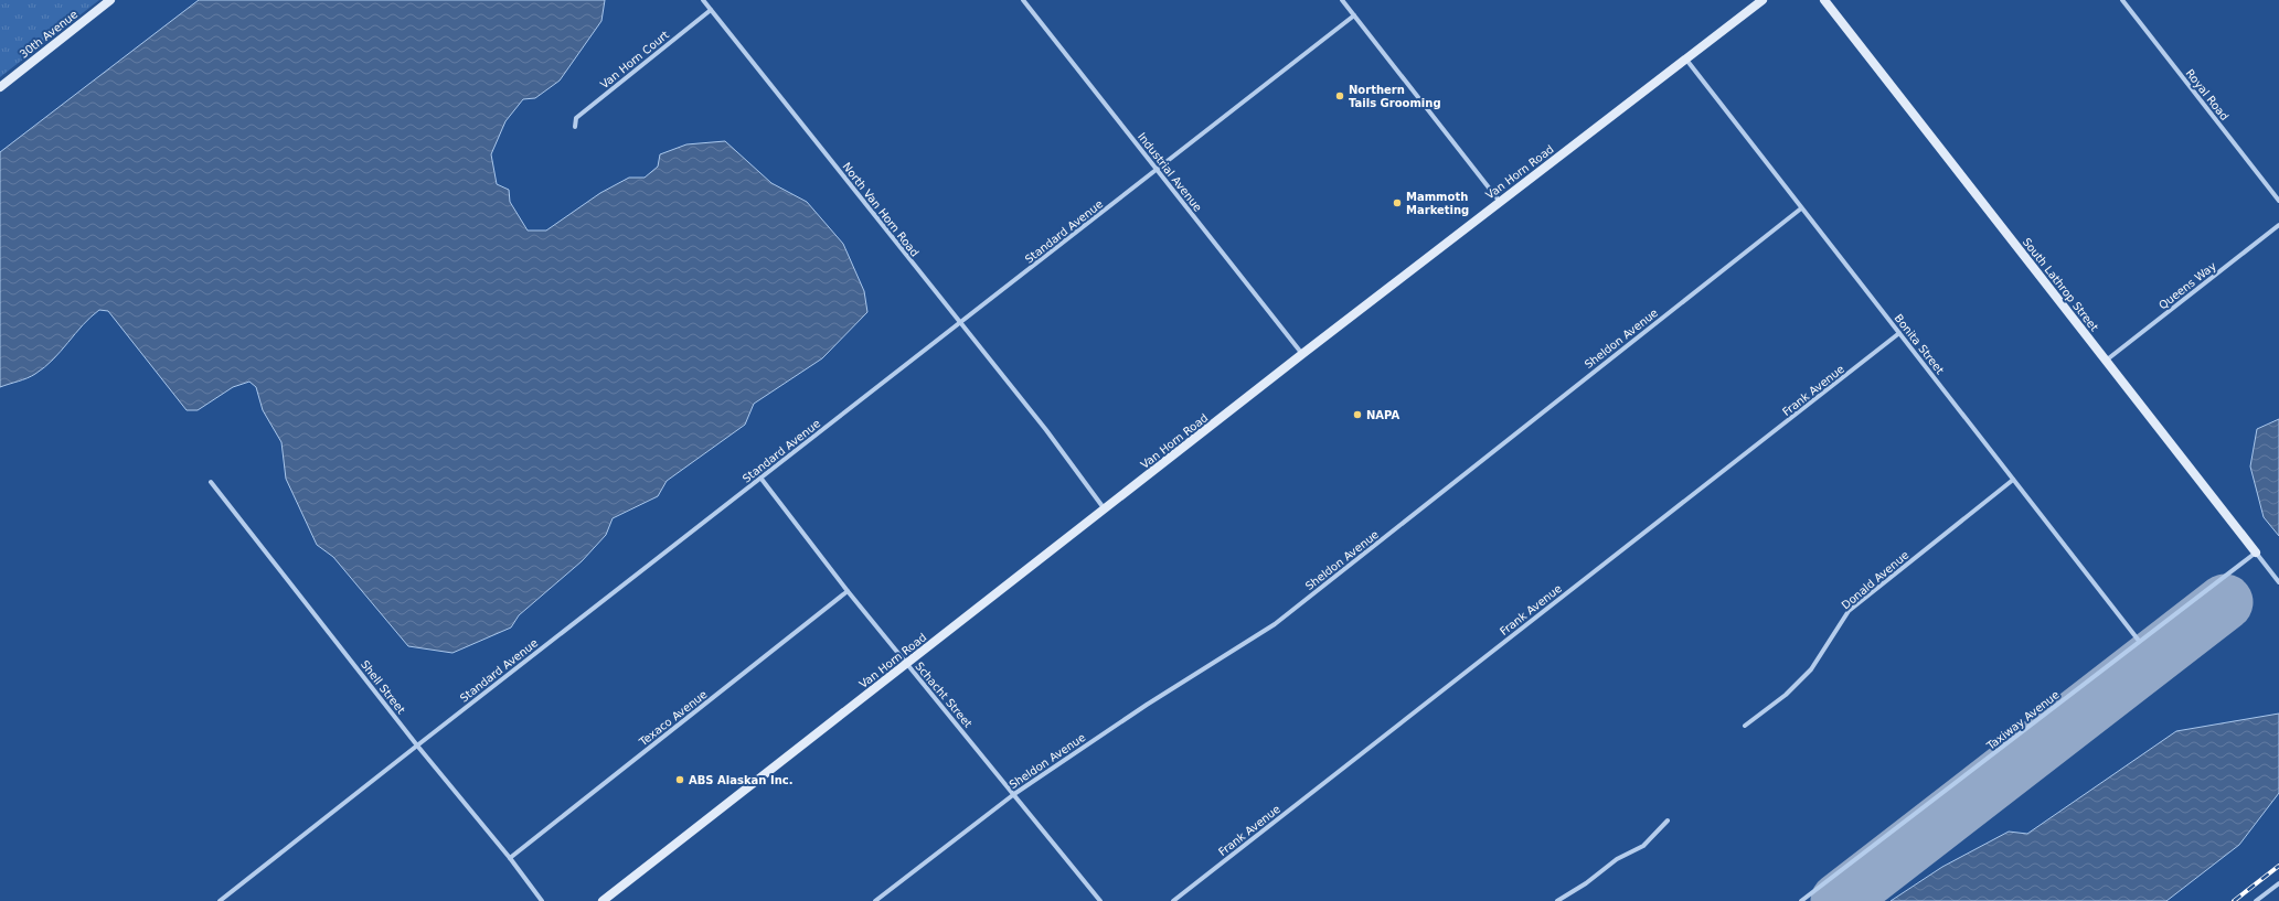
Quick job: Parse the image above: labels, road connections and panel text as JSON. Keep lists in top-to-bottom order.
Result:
{
  "streets": {
    "main road": ["30th Avenue", "Van Horn Road", "South Lathrop Street"],
    "street": [
      "Van Horn Court",
      "Royal Road",
      "Industrial Avenue",
      "North Van Horn Road",
      "Standard Avenue",
      "Queens Way",
      "Sheldon Avenue",
      "Bonita Street",
      "Frank Avenue",
      "Donald Avenue",
      "Shell Street",
      "Schacht Street",
      "Texaco Avenue",
      "Taxiway Avenue"
    ]
  },
  "crossings": [
    ["Van Horn Court", "North Van Horn Road"],
    ["Industrial Avenue", "Van Horn Road"],
    ["Industrial Avenue", "Standard Avenue"],
    ["Van Horn Road", "North Van Horn Road"],
    ["Van Horn Road", "Bonita Street"],
    ["Van Horn Road", "Schacht Street"],
    ["North Van Horn Road", "Standard Avenue"],
    ["Standard Avenue", "Shell Street"],
    ["Standard Avenue", "Schacht Street"],
    ["South Lathrop Street", "Queens Way"],
    ["South Lathrop Street", "Taxiway Avenue"],
    ["Sheldon Avenue", "Bonita Street"],
    ["Sheldon Avenue", "Schacht Street"],
    ["Bonita Street", "Frank Avenue"],
    ["Bonita Street", "Donald Avenue"],
    ["Bonita Street", "Taxiway Avenue"],
    ["Shell Street", "Texaco Avenue"],
    ["Schacht Street", "Texaco Avenue"]
  ],
  "places": [
    "Northern Tails Grooming",
    "Mammoth Marketing",
    "NAPA",
    "ABS Alaskan Inc."
  ]
}
